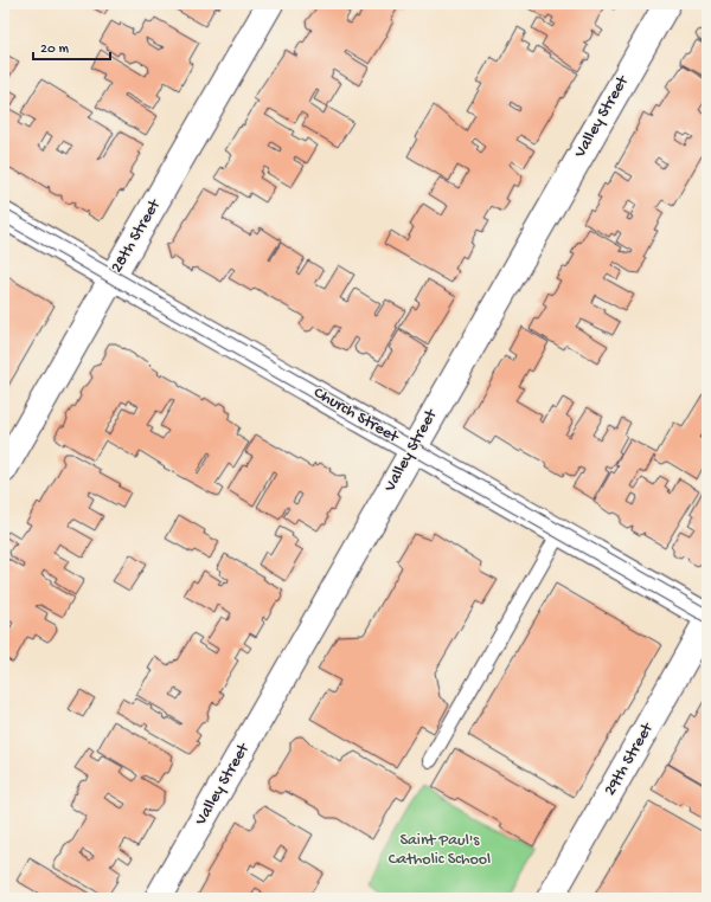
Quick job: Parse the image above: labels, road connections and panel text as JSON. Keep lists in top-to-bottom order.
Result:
{
  "streets": {
    "street": [
      "Valley Street",
      "28th Street",
      "Church Street",
      "29th Street"
    ]
  },
  "crossings": [
    ["Valley Street", "Church Street"],
    ["28th Street", "Church Street"]
  ],
  "parks": ["Saint Paul's Catholic School"],
  "scale_bar": "20 m"
}
